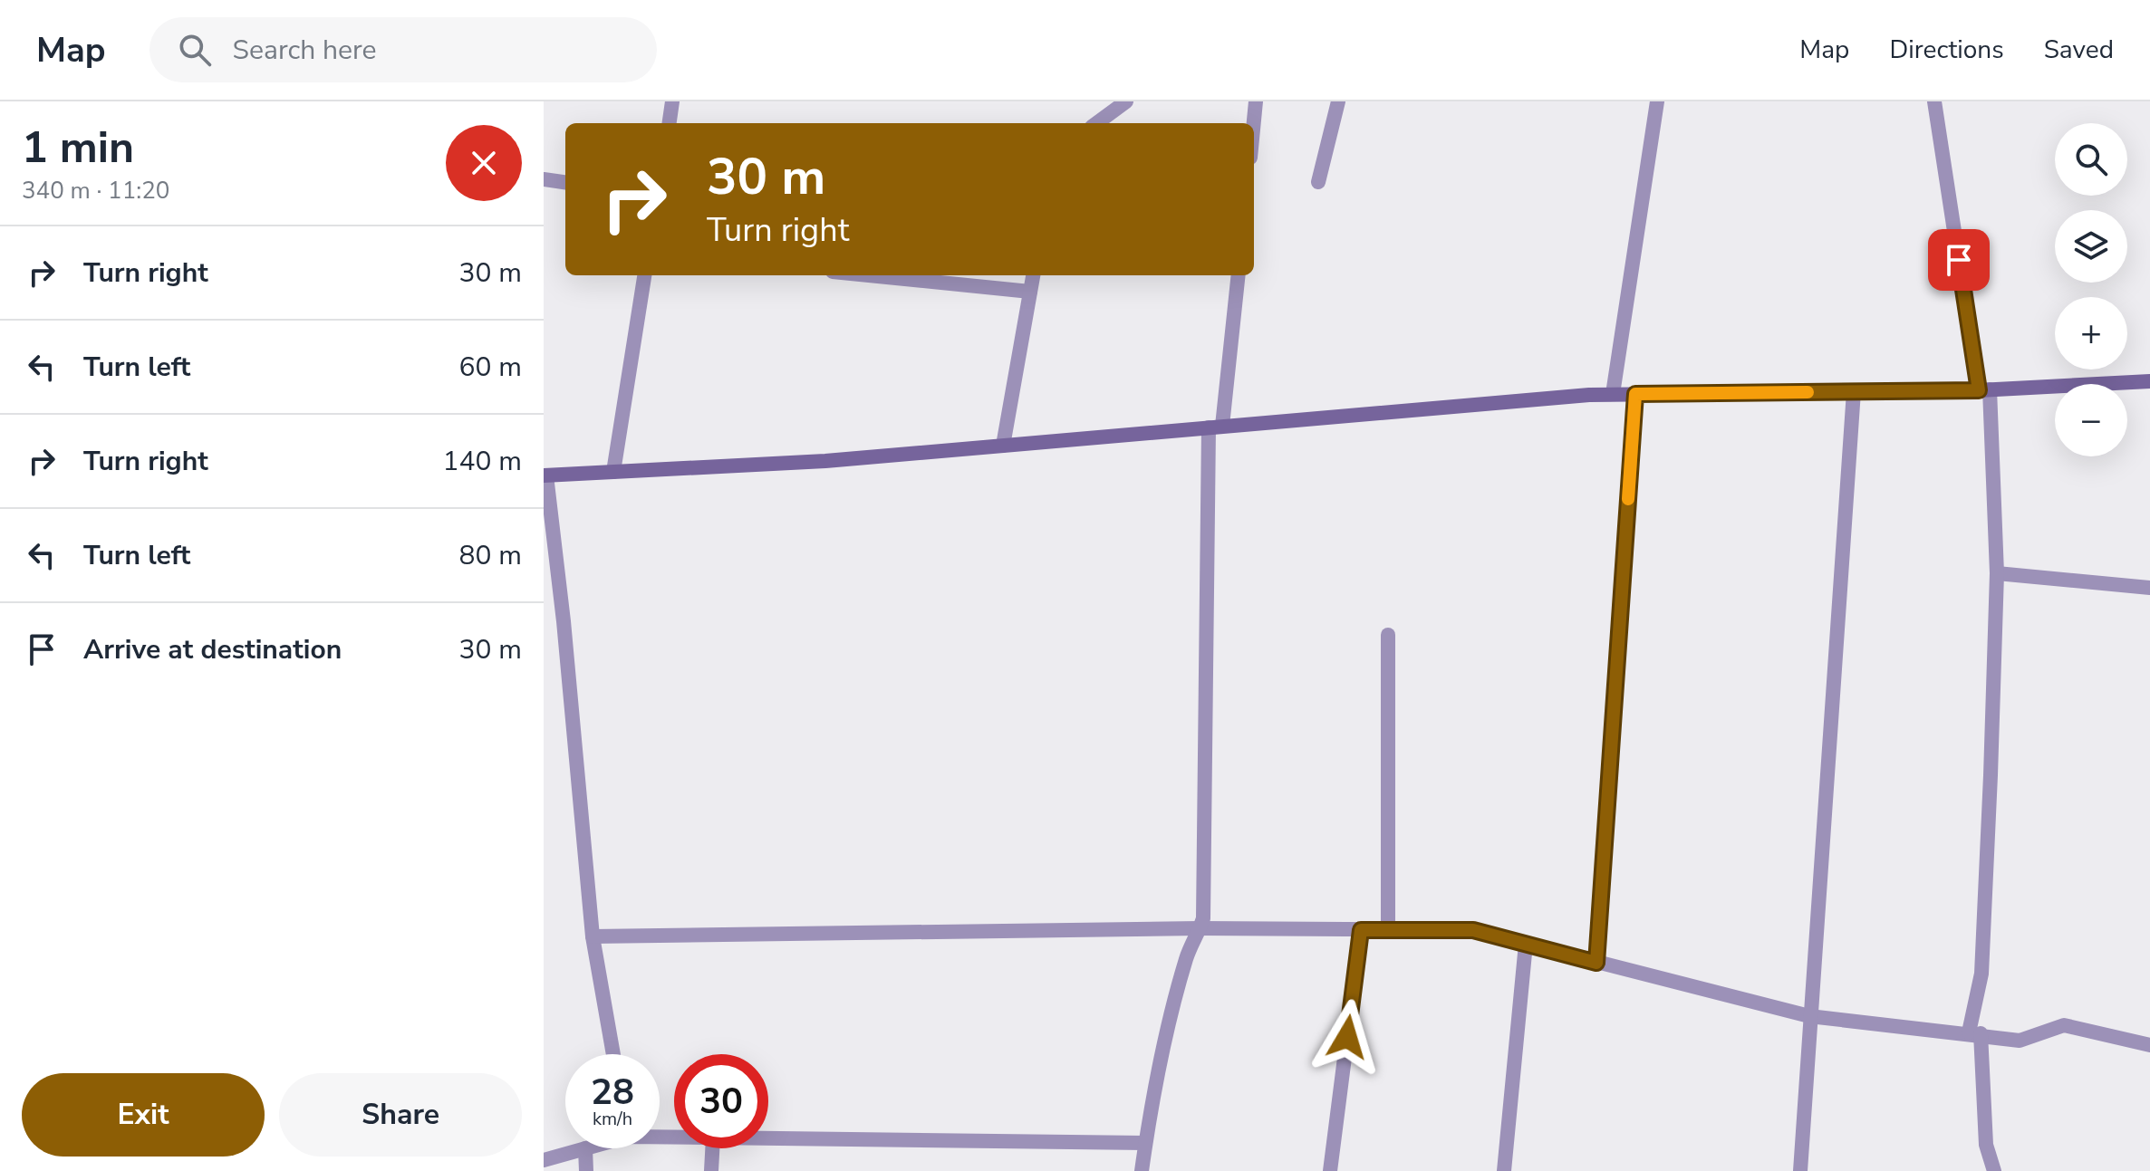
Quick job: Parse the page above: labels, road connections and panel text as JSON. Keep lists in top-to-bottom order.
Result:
{
  "page": {
    "header": "Map",
    "search": "Search here",
    "nav": ["Map", "Directions", "Saved"],
    "heading": ["1 min", "340 m · 11:20"],
    "map_buttons": ["+", "−"],
    "turn": ["30 m", "Turn right"],
    "list": [
      {
        "name": "Turn right",
        "value": "30 m"
      },
      {
        "name": "Turn left",
        "value": "60 m"
      },
      {
        "name": "Turn right",
        "value": "140 m"
      },
      {
        "name": "Turn left",
        "value": "80 m"
      },
      {
        "name": "Arrive at destination",
        "value": "30 m"
      }
    ],
    "speed": "28 km/h",
    "limit": "30",
    "buttons": ["Exit", "Share"]
  }
}
